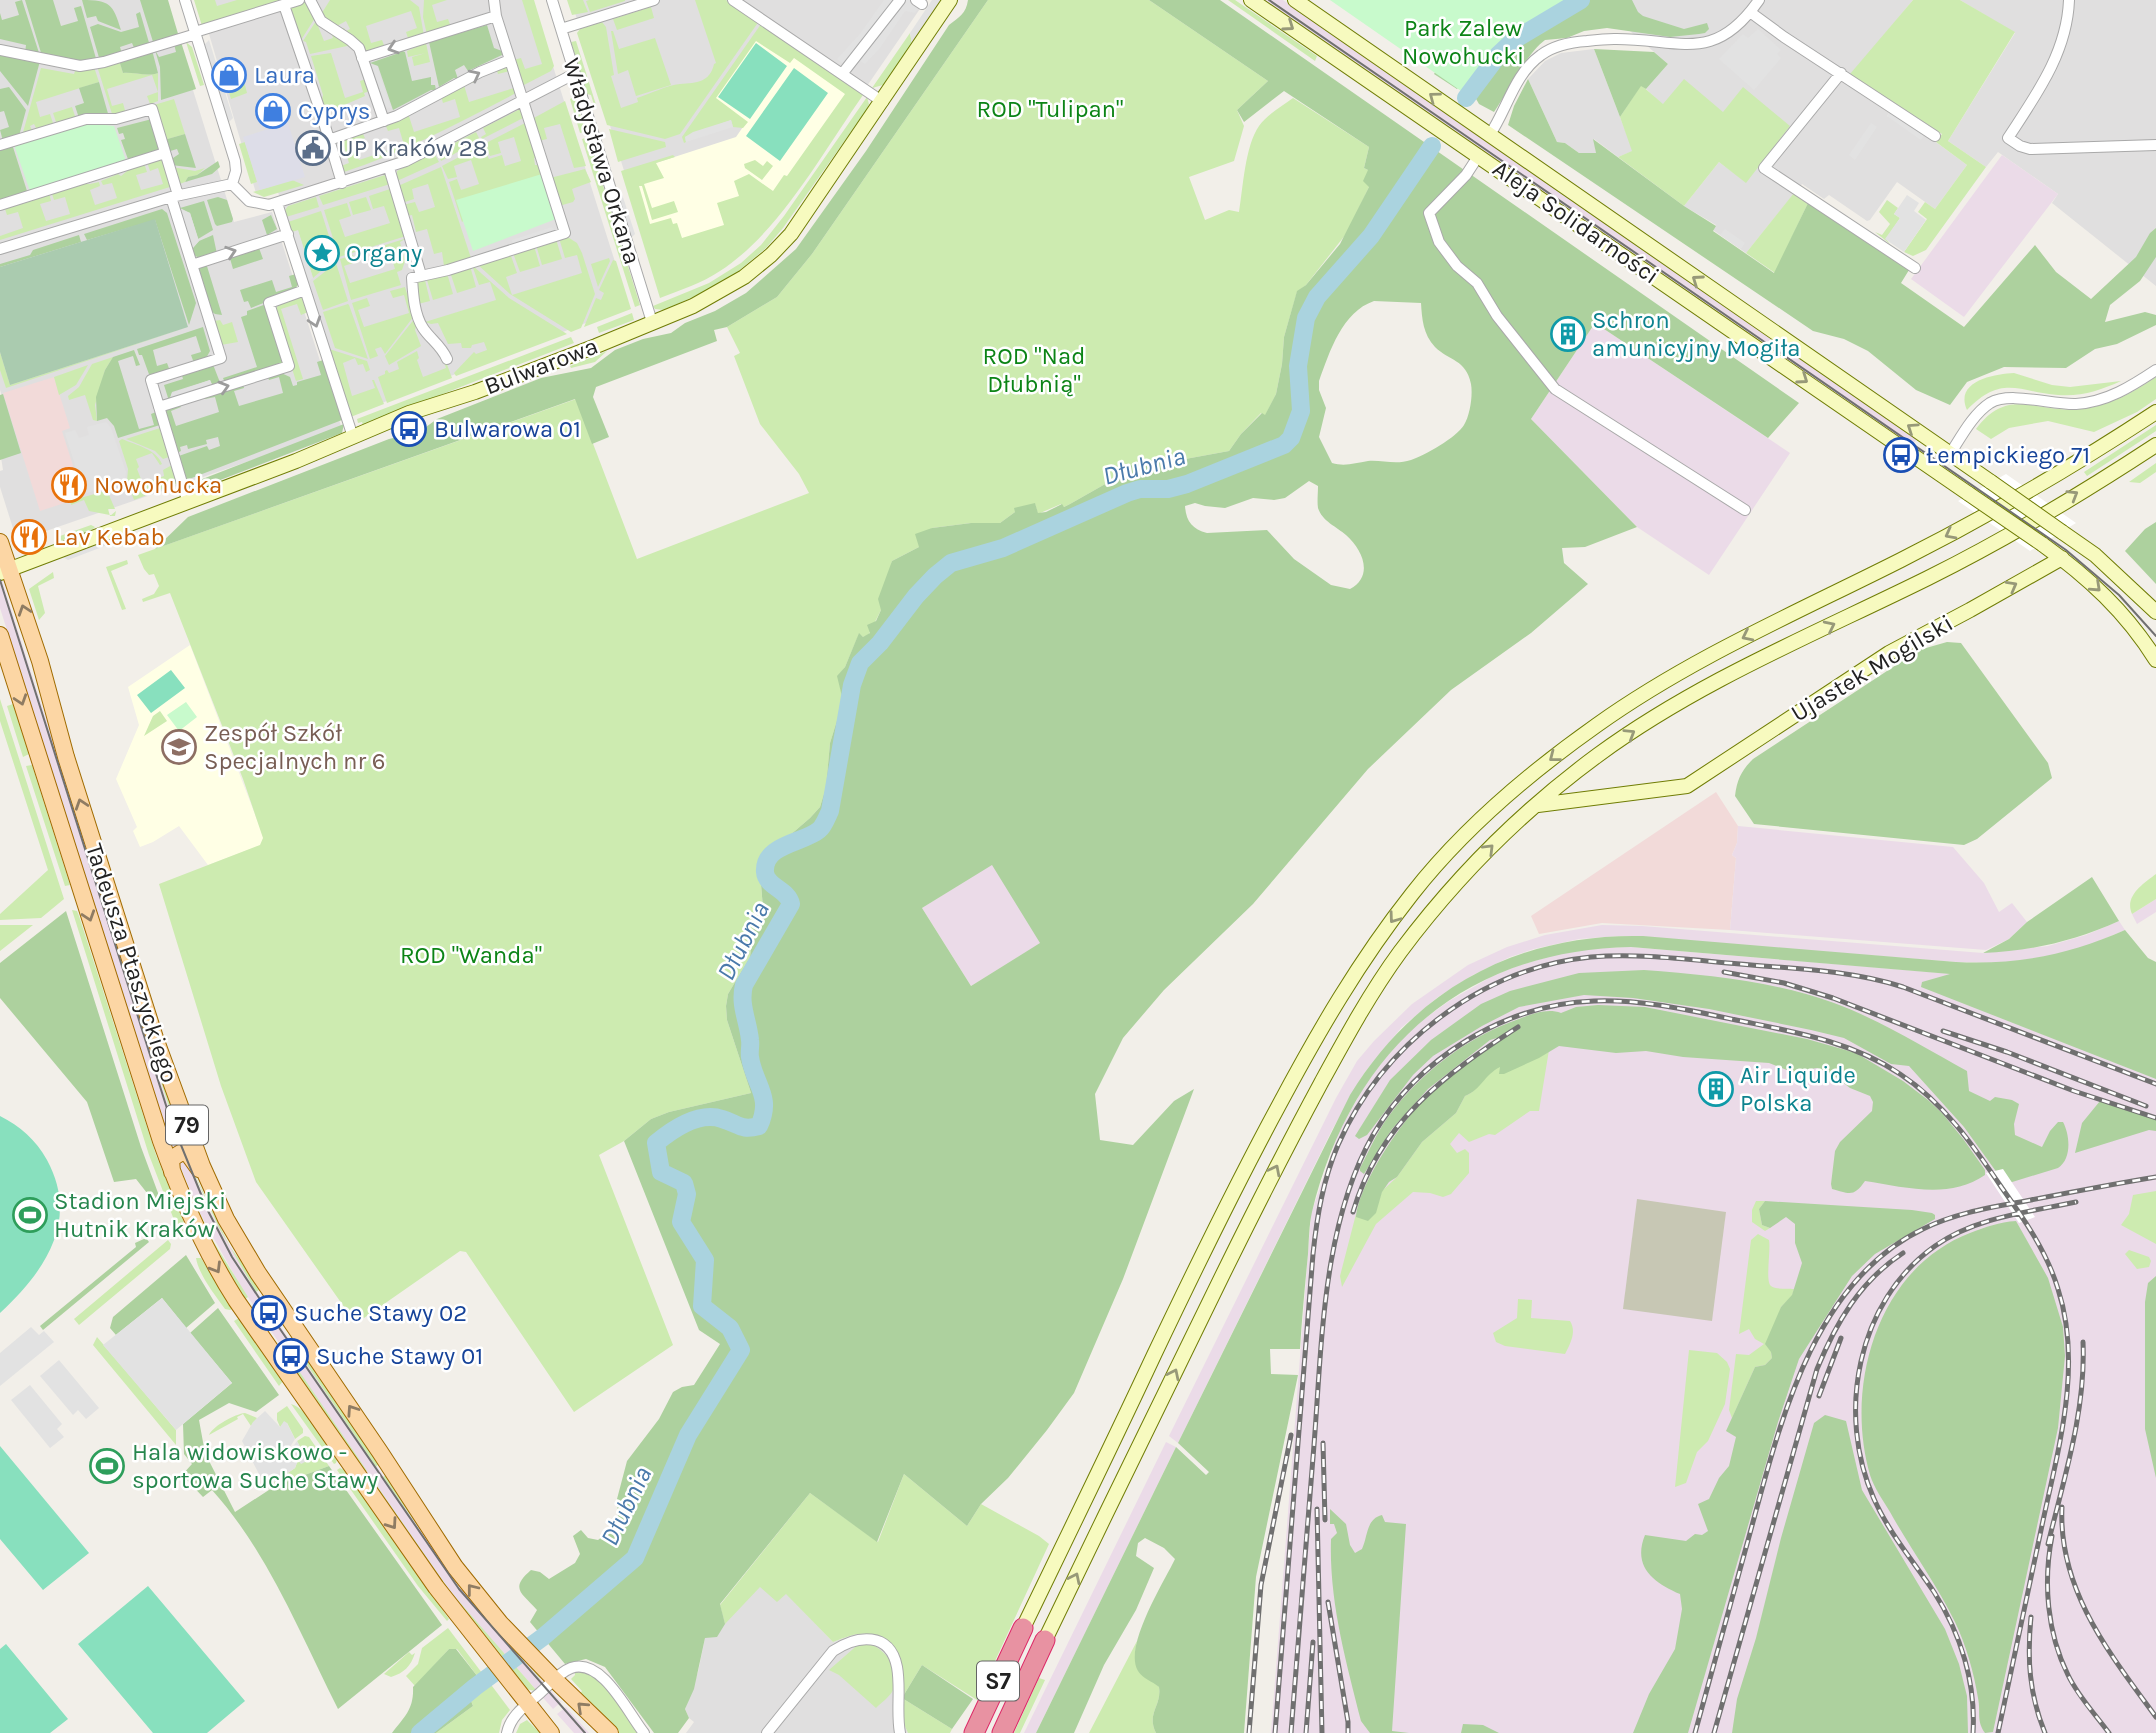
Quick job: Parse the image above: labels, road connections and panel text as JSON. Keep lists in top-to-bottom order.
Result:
{
  "streets": {
    "highway": ["S7"],
    "main road": ["Tadeusza Ptaszyckiego", "79"],
    "street": [
      "Władysława Orkana",
      "Aleja Solidarności",
      "Bulwarowa",
      "Ujastek Mogilski"
    ]
  },
  "crossings": [
    ["Władysława Orkana", "Bulwarowa"],
    ["Aleja Solidarności", "Ujastek Mogilski"],
    ["Bulwarowa", "Tadeusza Ptaszyckiego"],
    ["Bulwarowa", "79"],
    ["Ujastek Mogilski", "S7"],
    ["Tadeusza Ptaszyckiego", "79"]
  ],
  "water": ["Dłubnia"],
  "parks": [
    "Park Zalew Nowohucki",
    "ROD \"Tulipan\"",
    "ROD \"Nad Dłubnią\"",
    "ROD \"Wanda\""
  ],
  "places": {
    "shop": ["Laura", "Cyprys"],
    "public building": ["UP Kraków 28"],
    "place": ["Organy"],
    "building": ["Schron amunicyjny Mogiła", "Air Liquide Polska"],
    "bus stop": [
      "Bulwarowa 01",
      "Łempickiego 71",
      "Suche Stawy 02",
      "Suche Stawy 01"
    ],
    "restaurant": ["Nowohucka", "Lav Kebab"],
    "school or university": ["Zespół Szkół Specjalnych nr 6"],
    "sports": ["Stadion Miejski Hutnik Kraków", "Hala widowiskowo - sportowa Suche Stawy"]
  }
}
